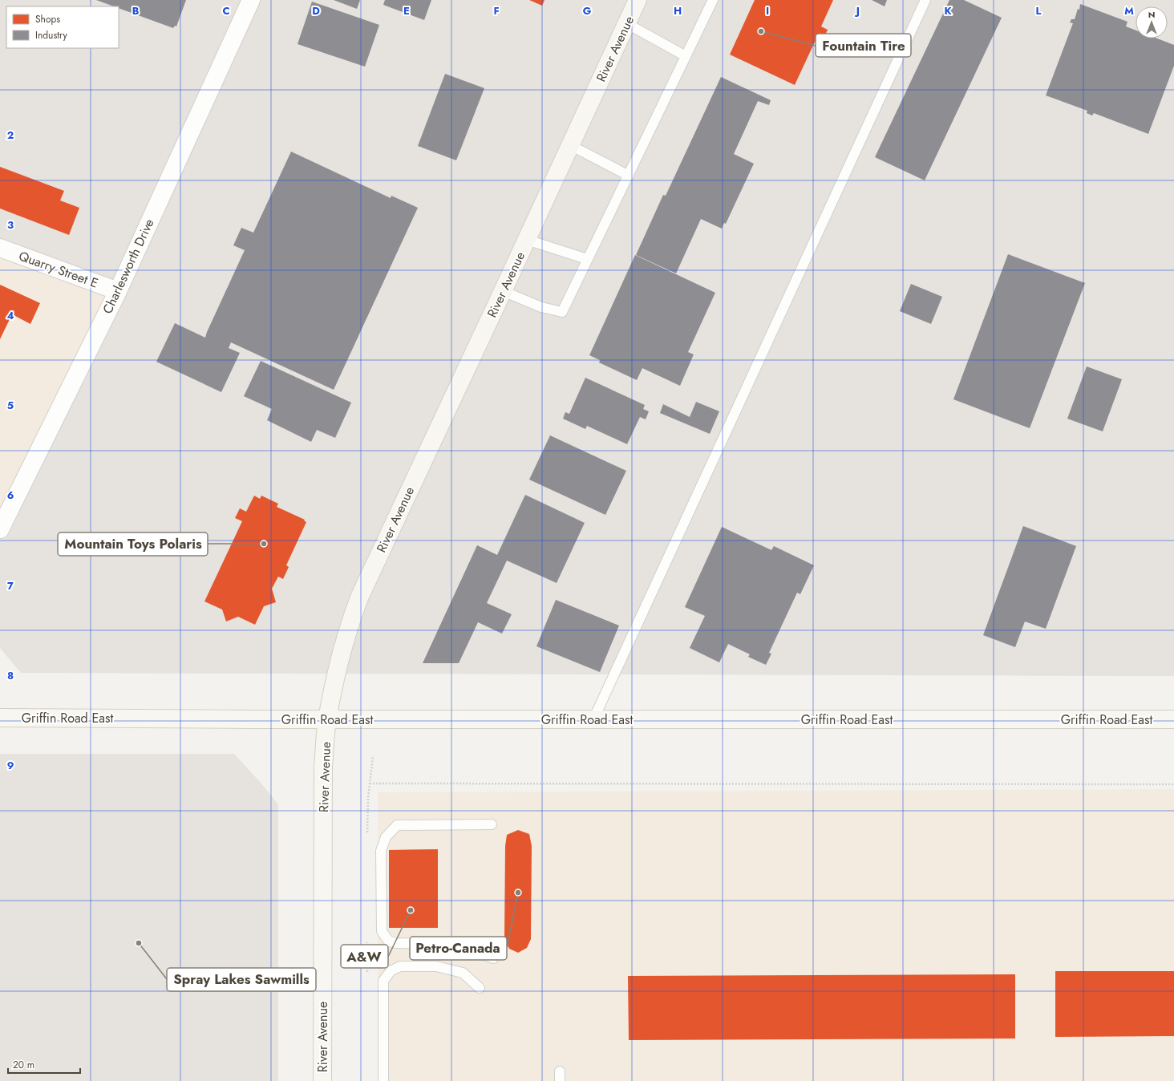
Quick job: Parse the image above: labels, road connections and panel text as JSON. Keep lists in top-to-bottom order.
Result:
{
  "streets": {
    "main road": ["River Avenue", "Griffin Road East"],
    "street": ["Charlesworth Drive", "Quarry Street E"]
  },
  "crossings": [
    ["River Avenue", "Griffin Road East"],
    ["Charlesworth Drive", "Quarry Street E"]
  ],
  "places": [
    "Fountain Tire",
    "Mountain Toys Polaris",
    "Petro-Canada",
    "A&W",
    "Spray Lakes Sawmills"
  ],
  "legend": ["Shops", "Industry"],
  "scale_bar": "20 m",
  "north": "top",
  "grid": {
    "columns": [
      "B",
      "C",
      "D",
      "E",
      "F",
      "G",
      "H",
      "I",
      "J",
      "K",
      "L",
      "M"
    ],
    "rows": [
      "2",
      "3",
      "4",
      "5",
      "6",
      "7",
      "8",
      "9"
    ]
  }
}
